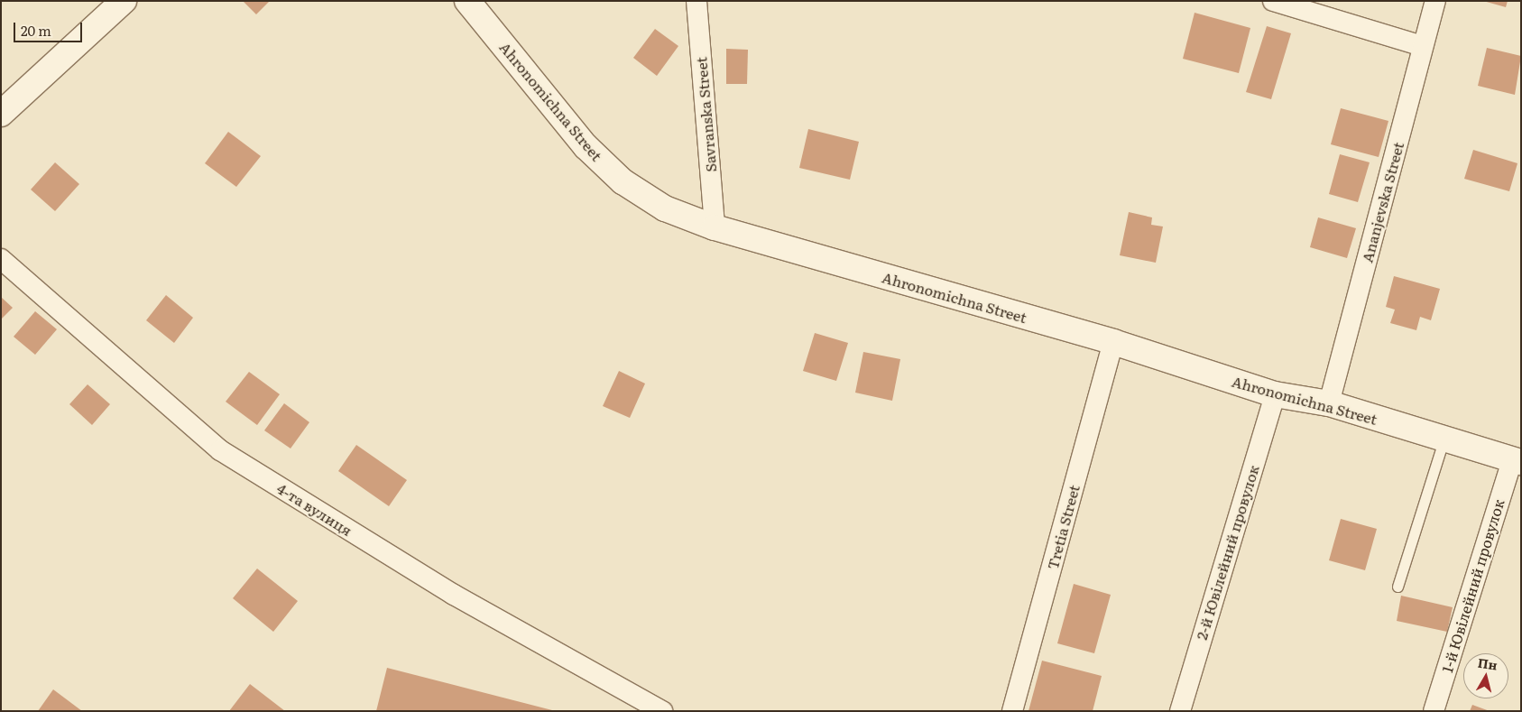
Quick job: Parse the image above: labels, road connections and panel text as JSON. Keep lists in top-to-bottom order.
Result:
{
  "streets": {
    "street": [
      "Ahronomichna Street",
      "Savranska Street",
      "Ananjevska Street",
      "4-та вулиця",
      "Tretia Street",
      "2-й Ювілейний провулок",
      "1-й Ювілейний провулок"
    ]
  },
  "crossings": [
    ["Ahronomichna Street", "Savranska Street"],
    ["Ahronomichna Street", "Ananjevska Street"],
    ["Ahronomichna Street", "Tretia Street"],
    ["Ahronomichna Street", "2-й Ювілейний провулок"],
    ["Ahronomichna Street", "1-й Ювілейний провулок"]
  ],
  "scale_bar": "20 m",
  "north": "top"
}
